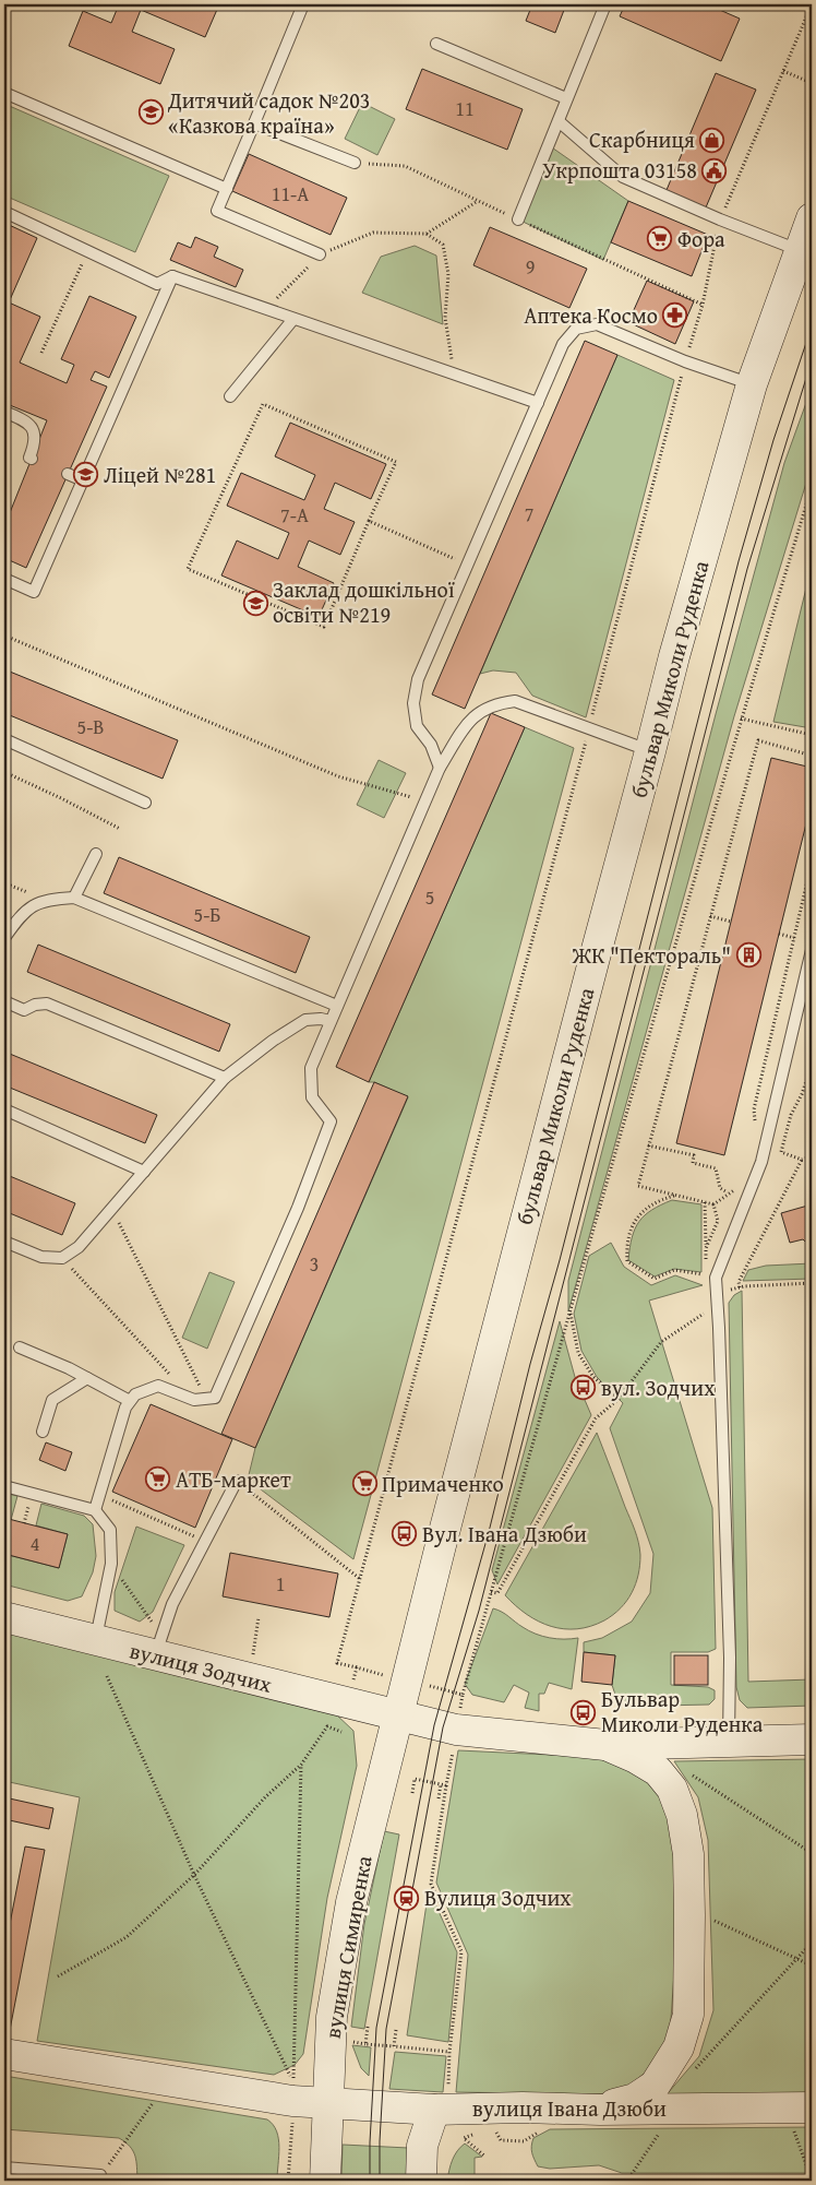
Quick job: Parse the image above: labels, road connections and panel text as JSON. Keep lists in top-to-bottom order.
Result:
{
  "streets": {
    "street": [
      "бульвар Миколи Руденка",
      "вулиця Зодчих",
      "вулиця Симиренка",
      "вулиця Івана Дзюби"
    ]
  },
  "crossings": [
    ["бульвар Миколи Руденка", "вулиця Зодчих"],
    ["бульвар Миколи Руденка", "вулиця Симиренка"],
    ["вулиця Зодчих", "вулиця Симиренка"],
    ["вулиця Симиренка", "вулиця Івана Дзюби"]
  ],
  "places": {
    "school or university": ["Дитячий садок №203 «Казкова країна»", "Ліцей №281", "Заклад дошкільної освіти №219"],
    "shop": ["Скарбниця"],
    "public building": ["Укрпошта 03158"],
    "supermarket": ["Фора", "АТБ-маркет", "Примаченко"],
    "pharmacy": ["Аптека Космо"],
    "building": ["ЖК \"Пектораль\""],
    "bus stop": ["вул. Зодчих", "Вул. Івана Дзюби", "Бульвар Миколи Руденка"],
    "station": ["Вулиця Зодчих"]
  },
  "house_numbers": [
    "11",
    "11-А",
    "9",
    "7",
    "7-А",
    "5-В",
    "5",
    "5-Б",
    "3",
    "4",
    "1"
  ]
}
